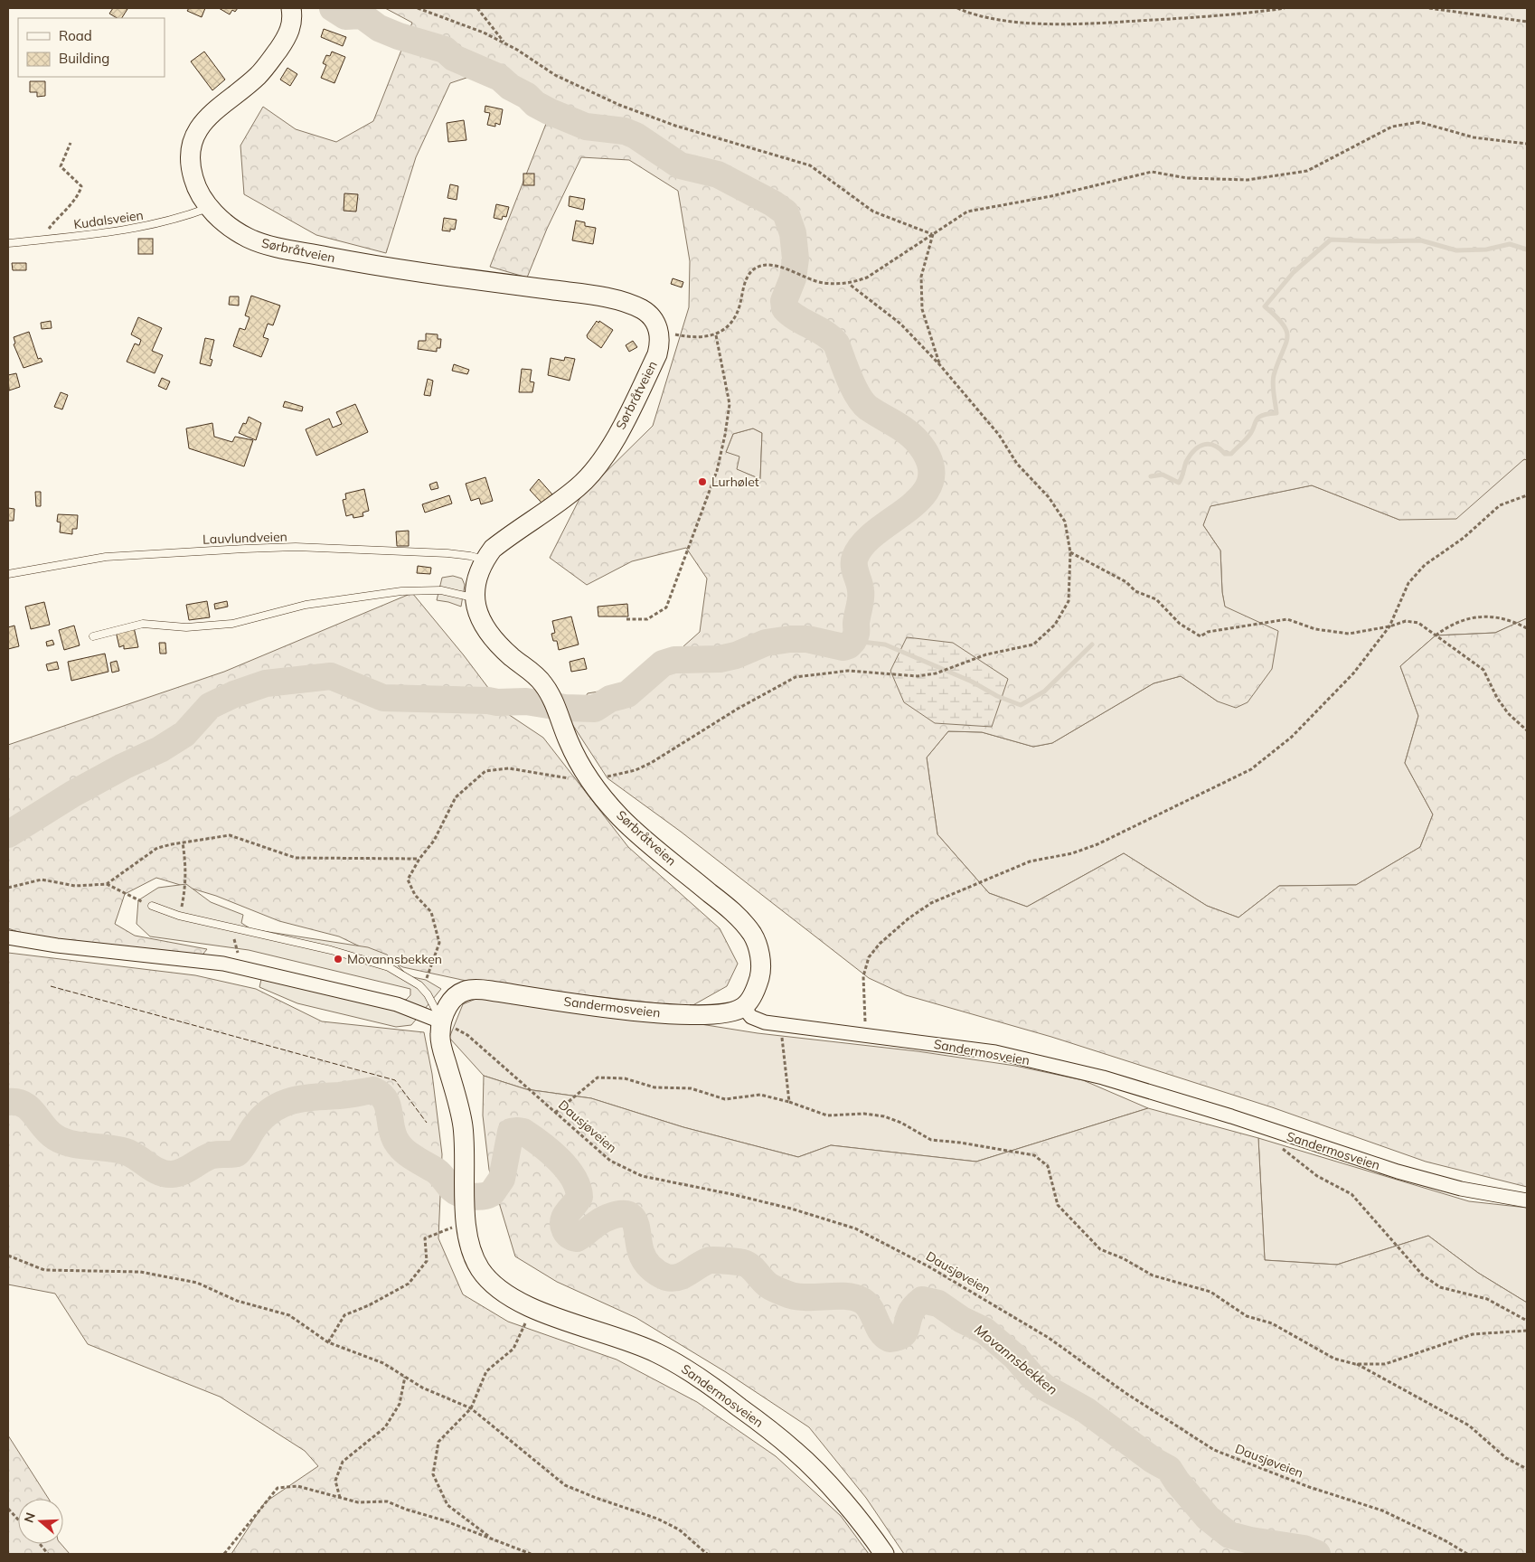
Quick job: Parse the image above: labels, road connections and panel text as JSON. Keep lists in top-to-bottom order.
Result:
{
  "streets": {
    "street": ["Sørbråtveien", "Sandermosveien"],
    "lane": ["Kudalsveien", "Lauvlundveien"],
    "path": ["Dausjøveien"]
  },
  "crossings": [
    ["Kudalsveien", "Sørbråtveien"],
    ["Sørbråtveien", "Lauvlundveien"],
    ["Sørbråtveien", "Sandermosveien"],
    ["Sandermosveien", "Dausjøveien"]
  ],
  "water": ["Movannsbekken"],
  "places": ["Lurhølet", "Movannsbekken"],
  "legend": ["Road", "Building"],
  "north": "left"
}
